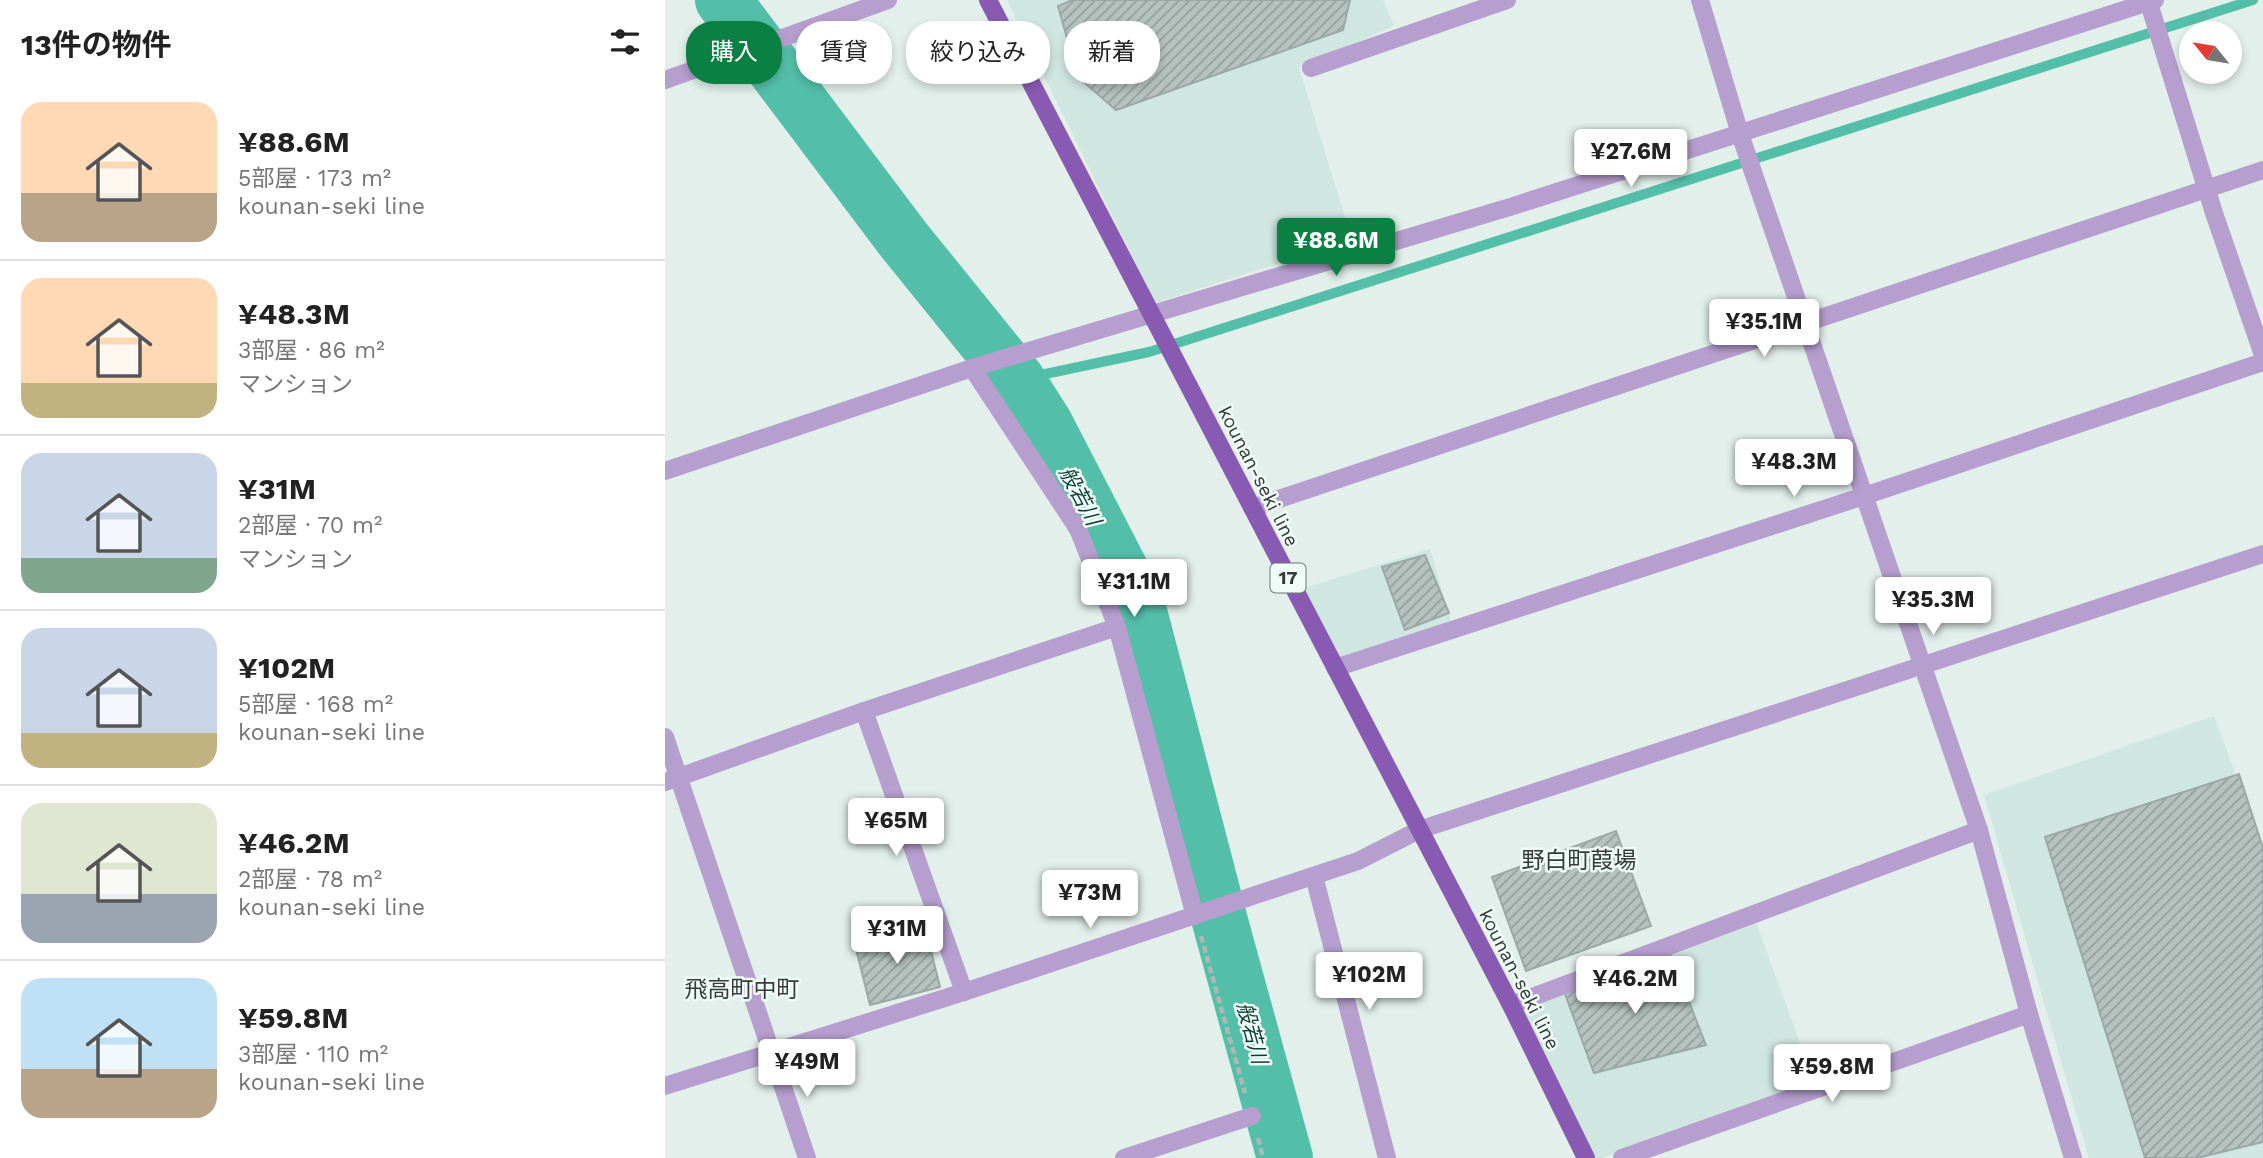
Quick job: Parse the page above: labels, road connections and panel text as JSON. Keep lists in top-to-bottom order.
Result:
{
  "streets": {
    "main road": ["kounan-seki line", "17"]
  },
  "districts": ["野白町葭場", "飛高町中町"],
  "water": ["般若川"],
  "north": "top left",
  "page": {
    "heading": "13件の物件",
    "chip": [
      "購入",
      "賃貸",
      "絞り込み",
      "新着"
    ],
    "list": [
      {
        "name": "¥88.6M",
        "note": "5部屋 · 173 m² · kounan-seki line"
      },
      {
        "name": "¥48.3M",
        "note": "3部屋 · 86 m² · マンション"
      },
      {
        "name": "¥31M",
        "note": "2部屋 · 70 m² · マンション"
      },
      {
        "name": "¥102M",
        "note": "5部屋 · 168 m² · kounan-seki line"
      },
      {
        "name": "¥46.2M",
        "note": "2部屋 · 78 m² · kounan-seki line"
      },
      {
        "name": "¥59.8M",
        "note": "3部屋 · 110 m² · kounan-seki line"
      }
    ],
    "price": [
      "¥27.6M",
      "¥88.6M",
      "¥35.1M",
      "¥48.3M",
      "¥31.1M",
      "¥35.3M",
      "¥65M",
      "¥73M",
      "¥31M",
      "¥102M",
      "¥46.2M",
      "¥49M",
      "¥59.8M"
    ]
  }
}
